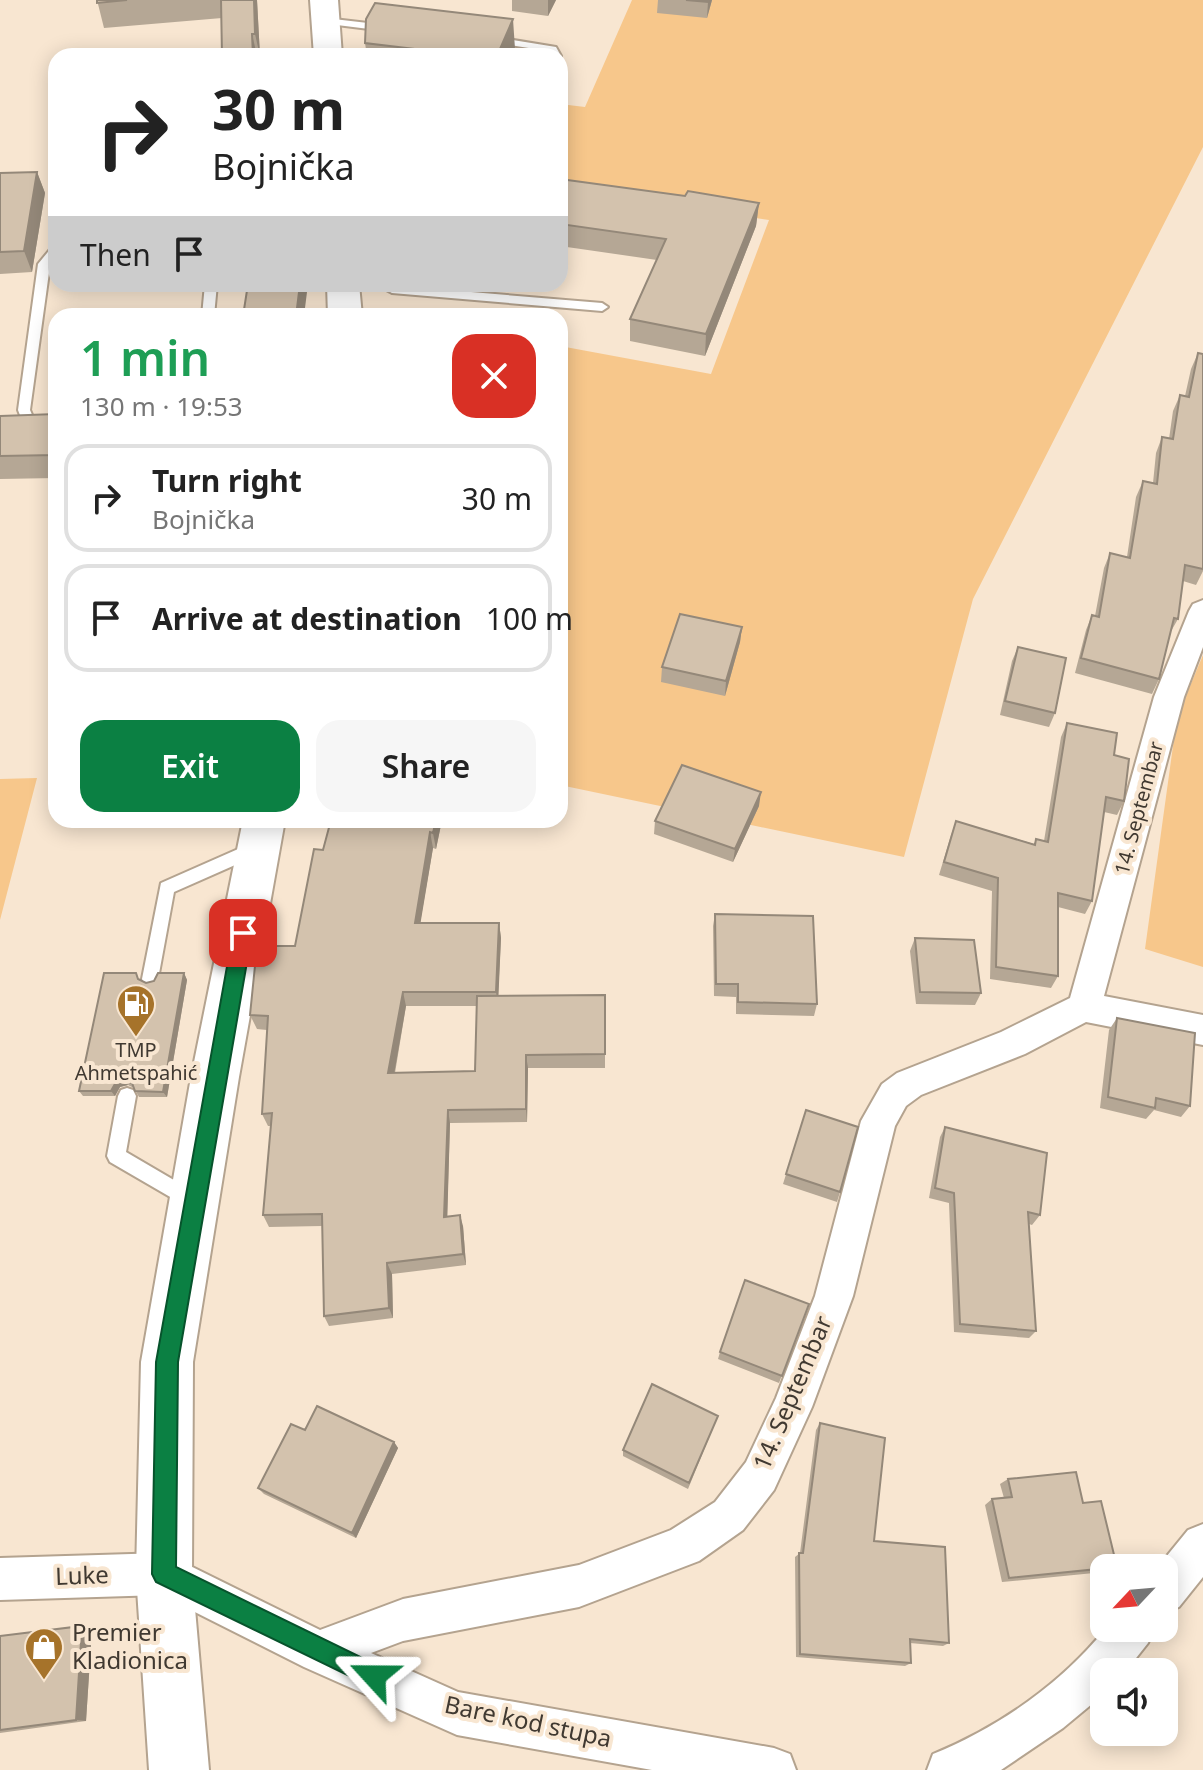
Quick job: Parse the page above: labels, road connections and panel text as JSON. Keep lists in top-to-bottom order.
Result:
{
  "streets": {
    "street": ["14. Septembar", "Luke", "Bare kod stupa"]
  },
  "crossings": [
    ["14. Septembar", "Bare kod stupa"],
    ["Luke", "Bare kod stupa"]
  ],
  "places": {
    "fuel station": ["TMP Ahmetspahić"],
    "shop": ["Premier Kladionica"]
  },
  "north": "bottom left",
  "page": {
    "turn": ["30 m", "Bojnička"],
    "then": "Then",
    "heading": ["1 min", "130 m · 19:53"],
    "list": [
      {
        "name": "Turn right",
        "note": "Bojnička",
        "value": "30 m"
      },
      {
        "name": "Arrive at destination",
        "value": "100 m"
      }
    ],
    "buttons": ["Exit", "Share"]
  }
}
